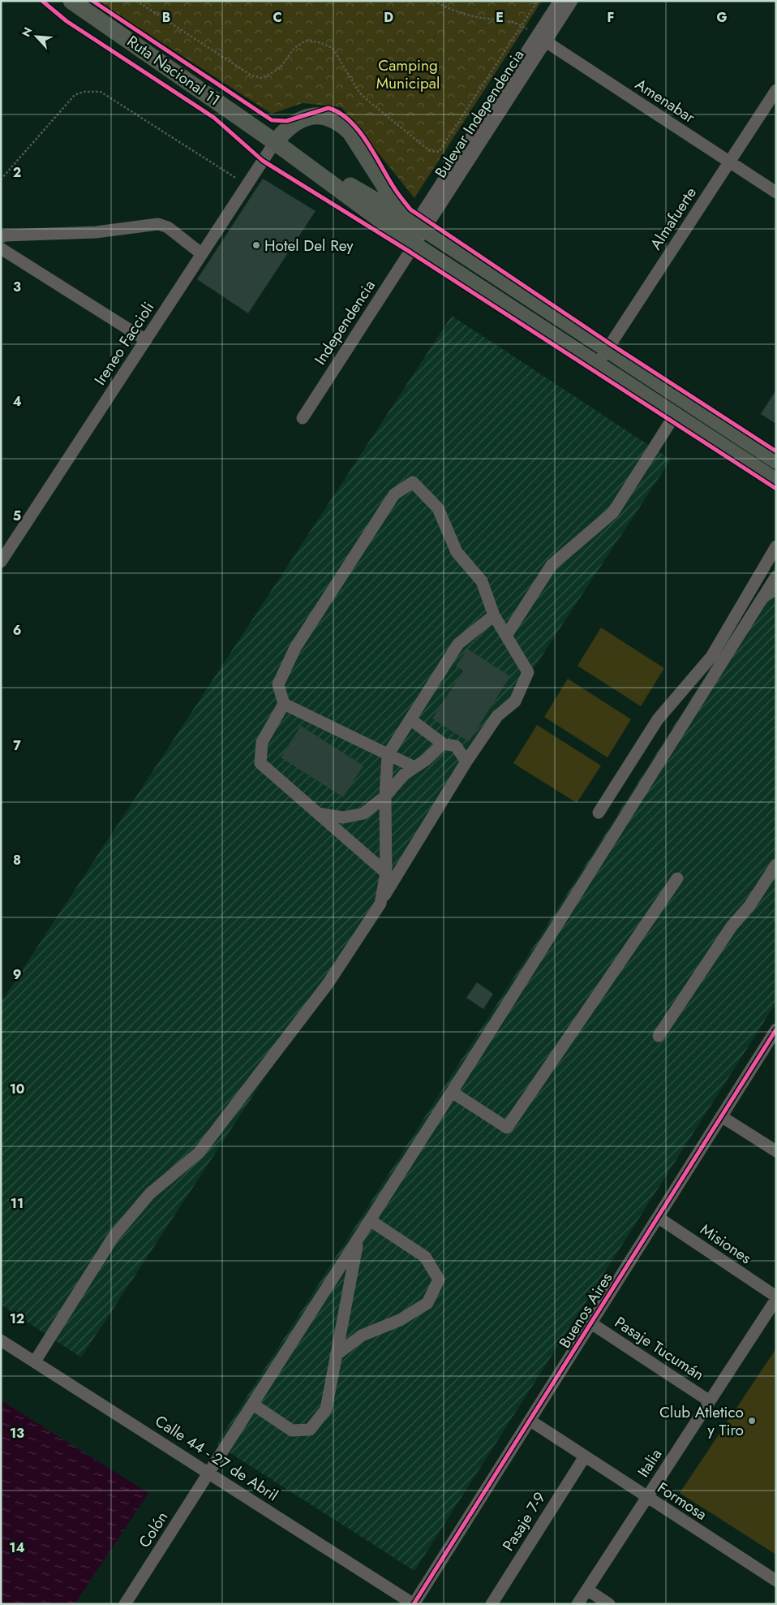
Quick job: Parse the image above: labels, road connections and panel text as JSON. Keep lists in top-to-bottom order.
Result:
{
  "streets": {
    "highway": ["Ruta Nacional 11"],
    "street": [
      "Amenabar",
      "Bulevar Independencia",
      "Almafuerte",
      "Independencia",
      "Ireneo Faccioli",
      "Misiones",
      "Buenos Aires",
      "Pasaje Tucumán",
      "Calle 44 - 27 de Abril",
      "Italia",
      "Formosa",
      "Pasaje 7-9",
      "Colón"
    ]
  },
  "crossings": [
    ["Ruta Nacional 11", "Ireneo Faccioli"],
    ["Amenabar", "Bulevar Independencia"],
    ["Amenabar", "Almafuerte"],
    ["Bulevar Independencia", "Independencia"],
    ["Misiones", "Buenos Aires"],
    ["Misiones", "Italia"],
    ["Buenos Aires", "Pasaje Tucumán"],
    ["Buenos Aires", "Calle 44 - 27 de Abril"],
    ["Buenos Aires", "Formosa"],
    ["Pasaje Tucumán", "Italia"],
    ["Calle 44 - 27 de Abril", "Colón"],
    ["Italia", "Formosa"],
    ["Formosa", "Pasaje 7-9"]
  ],
  "parks": ["Camping Municipal"],
  "places": ["Hotel Del Rey", "Club Atletico y Tiro"],
  "north": "top left",
  "grid": {
    "columns": [
      "B",
      "C",
      "D",
      "E",
      "F",
      "G"
    ],
    "rows": [
      "2",
      "3",
      "4",
      "5",
      "6",
      "7",
      "8",
      "9",
      "10",
      "11",
      "12",
      "13",
      "14"
    ]
  }
}
